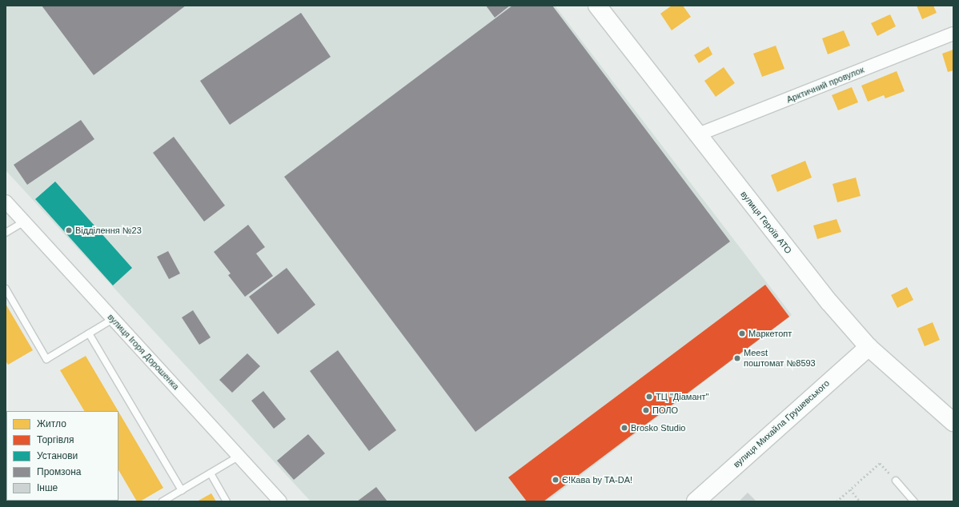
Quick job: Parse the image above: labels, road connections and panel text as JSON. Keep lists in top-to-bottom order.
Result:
{
  "streets": {
    "main road": ["вулиця Героїв АТО", "вулиця Михайла Грушевського"],
    "street": ["Арктичний провулок", "вулиця Ігоря Дорошенка"]
  },
  "crossings": [
    ["Арктичний провулок", "вулиця Героїв АТО"],
    ["вулиця Героїв АТО", "вулиця Михайла Грушевського"]
  ],
  "places": [
    "Відділення №23",
    "Маркетопт",
    "Meest поштомат №8593",
    "ТЦ \"Діамант\"",
    "ПОЛО",
    "Brosko Studio",
    "Є!Кава by TA-DA!"
  ],
  "legend": [
    "Житло",
    "Торгівля",
    "Установи",
    "Промзона",
    "Інше"
  ]
}
